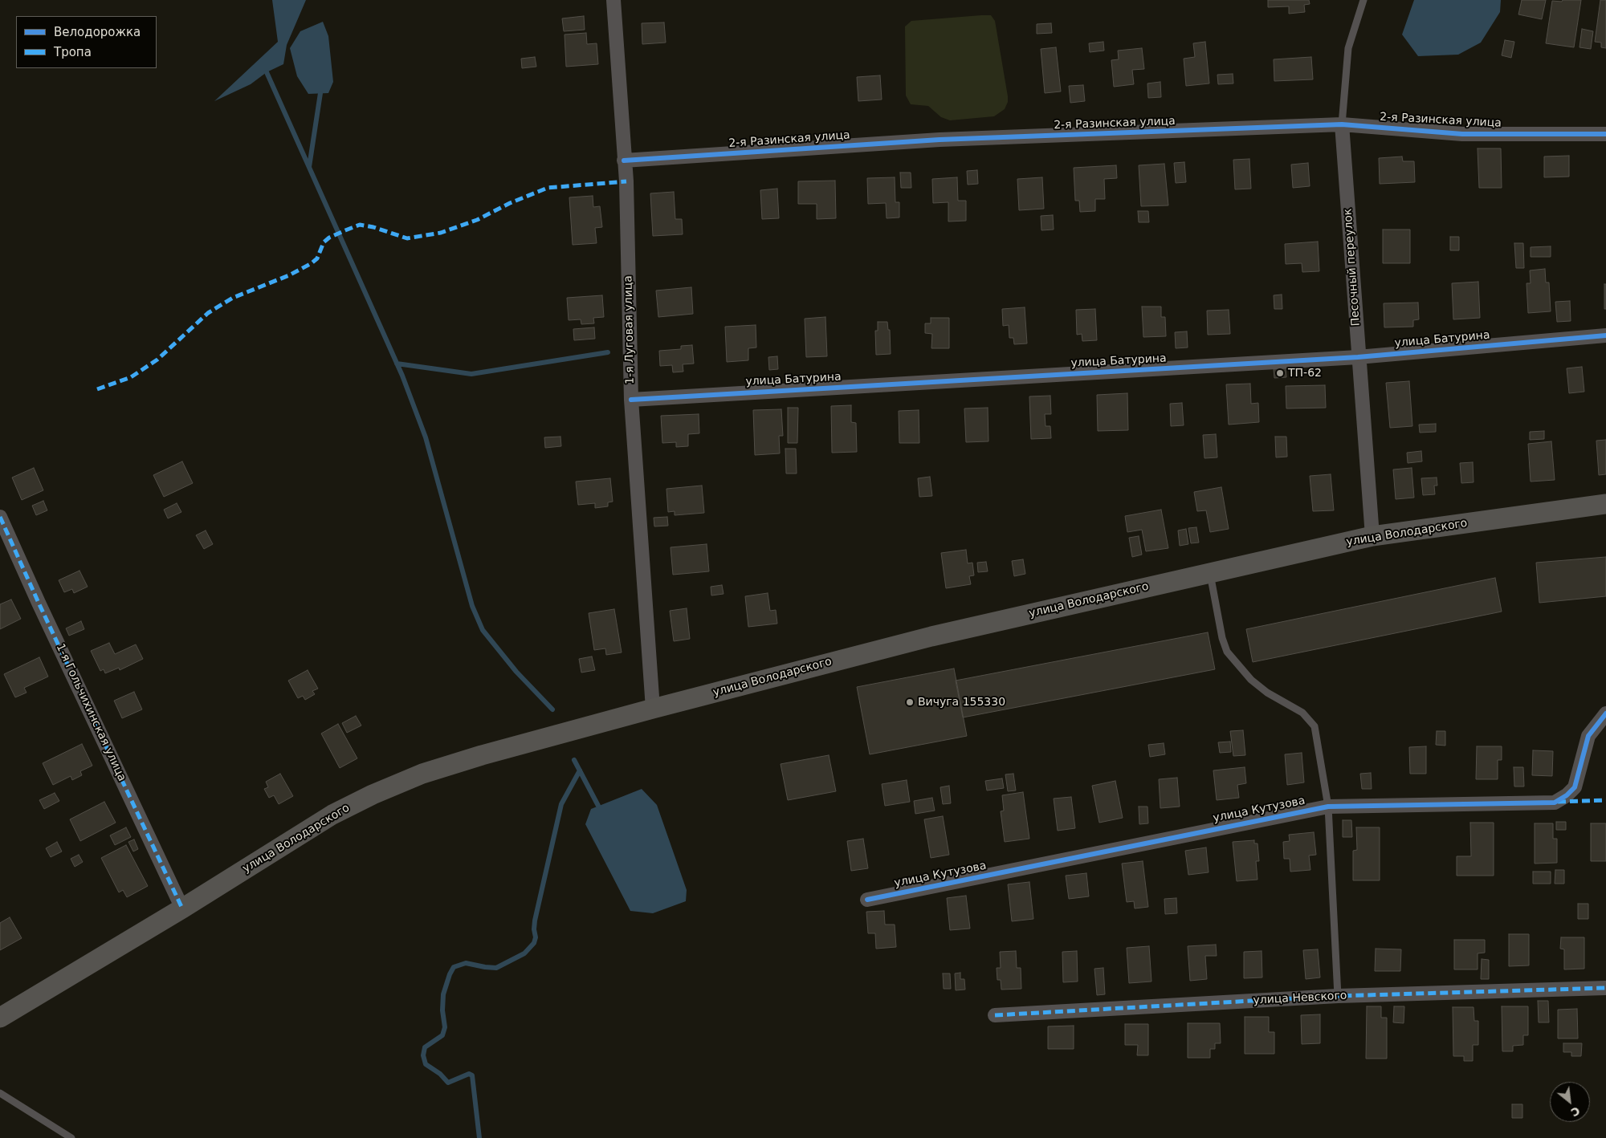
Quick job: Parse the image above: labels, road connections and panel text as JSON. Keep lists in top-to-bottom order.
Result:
{
  "streets": {
    "main road": ["улица Володарского"],
    "street": [
      "2-я Разинская улица",
      "Песочный переулок",
      "1-я Луговая улица",
      "улица Батурина",
      "1-я Гольчихинская улица",
      "улица Кутузова",
      "улица Невского"
    ]
  },
  "crossings": [
    ["2-я Разинская улица", "Песочный переулок"],
    ["2-я Разинская улица", "1-я Луговая улица"],
    ["Песочный переулок", "улица Батурина"],
    ["Песочный переулок", "улица Володарского"],
    ["1-я Луговая улица", "улица Батурина"],
    ["1-я Луговая улица", "улица Володарского"],
    ["улица Володарского", "1-я Гольчихинская улица"]
  ],
  "places": ["ТП-62", "Вичуга 155330"],
  "legend": ["Велодорожка", "Тропа"],
  "north": "bottom right"
}
